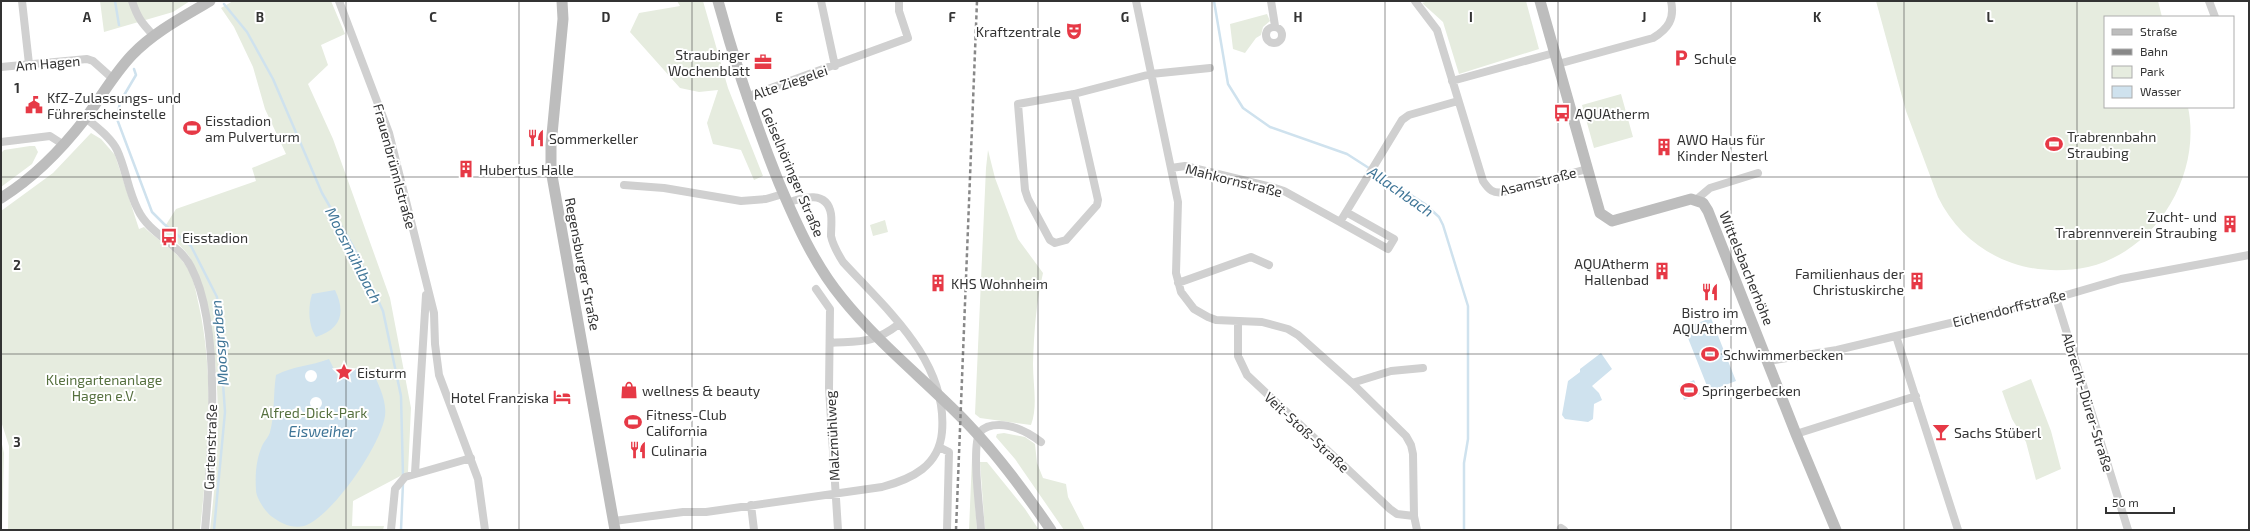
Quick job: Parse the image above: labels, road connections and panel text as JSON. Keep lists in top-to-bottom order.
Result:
{
  "streets": {
    "street": [
      "Am Hagen",
      "Alte Ziegelei",
      "Frauenbrünnlstraße",
      "Geiselhöringer Straße",
      "Mahkornstraße",
      "Asamstraße",
      "Regensburger Straße",
      "Wittelsbacherhöhe",
      "Eichendorffstraße",
      "Albrecht-Dürer-Straße",
      "Veit-Stoß-Straße",
      "Malzmühlweg",
      "Gartenstraße"
    ]
  },
  "crossings": [
    ["Alte Ziegelei", "Geiselhöringer Straße"],
    ["Wittelsbacherhöhe", "Eichendorffstraße"],
    ["Eichendorffstraße", "Albrecht-Dürer-Straße"]
  ],
  "water": [
    "Allachbach",
    "Moosmühlbach",
    "Moosgraben",
    "Eisweiher"
  ],
  "parks": ["Kleingartenanlage Hagen e.V.", "Alfred-Dick-Park"],
  "places": {
    "theatre": ["Kraftzentrale"],
    "parking": ["Schule"],
    "office": ["Straubinger Wochenblatt"],
    "public building": ["KfZ-Zulassungs- und Führerscheinstelle"],
    "bus stop": ["AQUAtherm", "Eisstadion"],
    "sports": [
      "Eisstadion am Pulverturm",
      "Trabrennbahn Straubing",
      "Schwimmerbecken",
      "Springerbecken",
      "Fitness-Club California"
    ],
    "restaurant": ["Sommerkeller", "Bistro im AQUAtherm", "Culinaria"],
    "building": [
      "AWO Haus für Kinder Nesterl",
      "Hubertus Halle",
      "Zucht- und Trabrennverein Straubing",
      "AQUAtherm Hallenbad",
      "Familienhaus der Christuskirche",
      "KHS Wohnheim"
    ],
    "place": ["Eisturm"],
    "shop": ["wellness & beauty"],
    "hotel": ["Hotel Franziska"],
    "bar": ["Sachs Stüberl"]
  },
  "legend": [
    "Straße",
    "Bahn",
    "Park",
    "Wasser"
  ],
  "scale_bar": "50 m",
  "grid": {
    "columns": [
      "A",
      "B",
      "C",
      "D",
      "E",
      "F",
      "G",
      "H",
      "I",
      "J",
      "K",
      "L"
    ],
    "rows": ["1", "2", "3"]
  }
}
